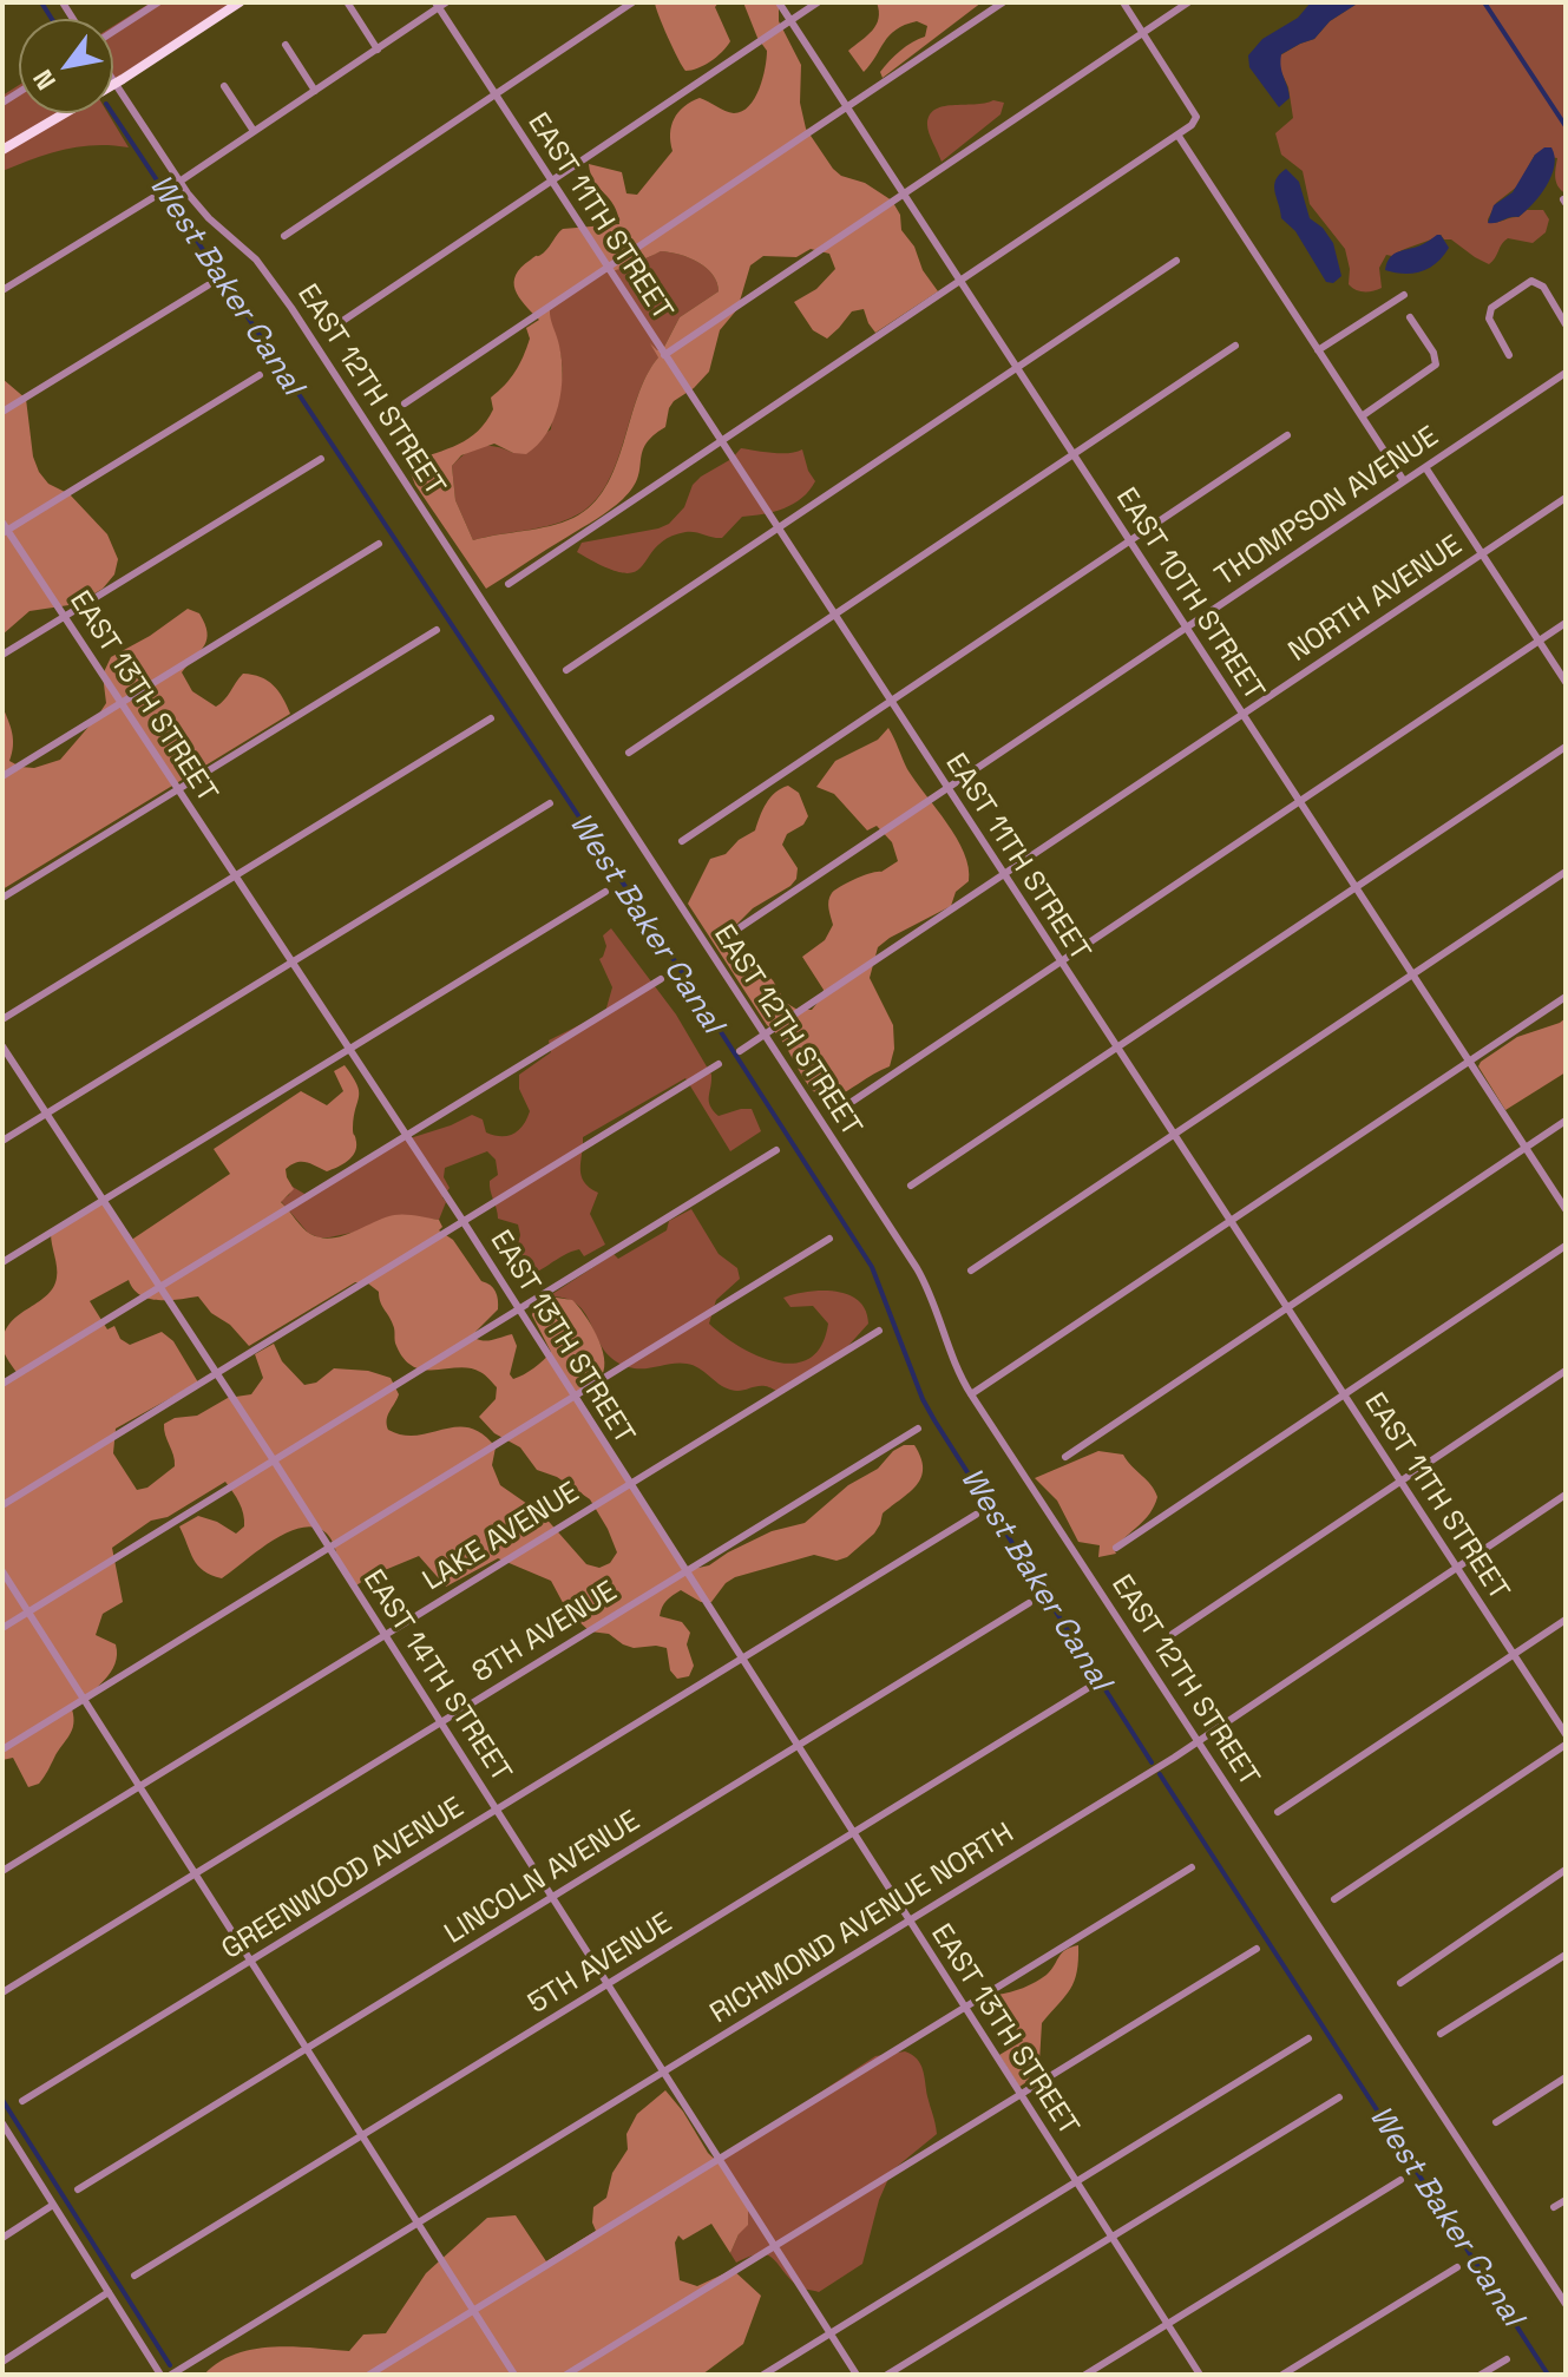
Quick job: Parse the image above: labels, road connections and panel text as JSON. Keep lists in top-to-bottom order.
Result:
{
  "streets": {
    "street": [
      "EAST 11TH STREET",
      "EAST 12TH STREET",
      "THOMPSON AVENUE",
      "EAST 10TH STREET",
      "NORTH AVENUE",
      "EAST 13TH STREET",
      "LAKE AVENUE",
      "8TH AVENUE",
      "EAST 14TH STREET",
      "LINCOLN AVENUE",
      "GREENWOOD AVENUE",
      "RICHMOND AVENUE NORTH",
      "5TH AVENUE"
    ]
  },
  "crossings": [
    ["EAST 11TH STREET", "THOMPSON AVENUE"],
    ["EAST 11TH STREET", "NORTH AVENUE"],
    ["EAST 11TH STREET", "RICHMOND AVENUE NORTH"],
    ["EAST 12TH STREET", "NORTH AVENUE"],
    ["EAST 12TH STREET", "RICHMOND AVENUE NORTH"],
    ["THOMPSON AVENUE", "EAST 10TH STREET"],
    ["EAST 10TH STREET", "NORTH AVENUE"],
    ["EAST 13TH STREET", "LAKE AVENUE"],
    ["EAST 13TH STREET", "8TH AVENUE"],
    ["EAST 13TH STREET", "LINCOLN AVENUE"],
    ["EAST 13TH STREET", "GREENWOOD AVENUE"],
    ["EAST 13TH STREET", "RICHMOND AVENUE NORTH"],
    ["EAST 13TH STREET", "5TH AVENUE"],
    ["LAKE AVENUE", "EAST 14TH STREET"],
    ["8TH AVENUE", "EAST 14TH STREET"],
    ["EAST 14TH STREET", "LINCOLN AVENUE"],
    ["EAST 14TH STREET", "GREENWOOD AVENUE"],
    ["EAST 14TH STREET", "RICHMOND AVENUE NORTH"],
    ["EAST 14TH STREET", "5TH AVENUE"]
  ],
  "water": ["West Baker Canal"],
  "north": "bottom left"
}
